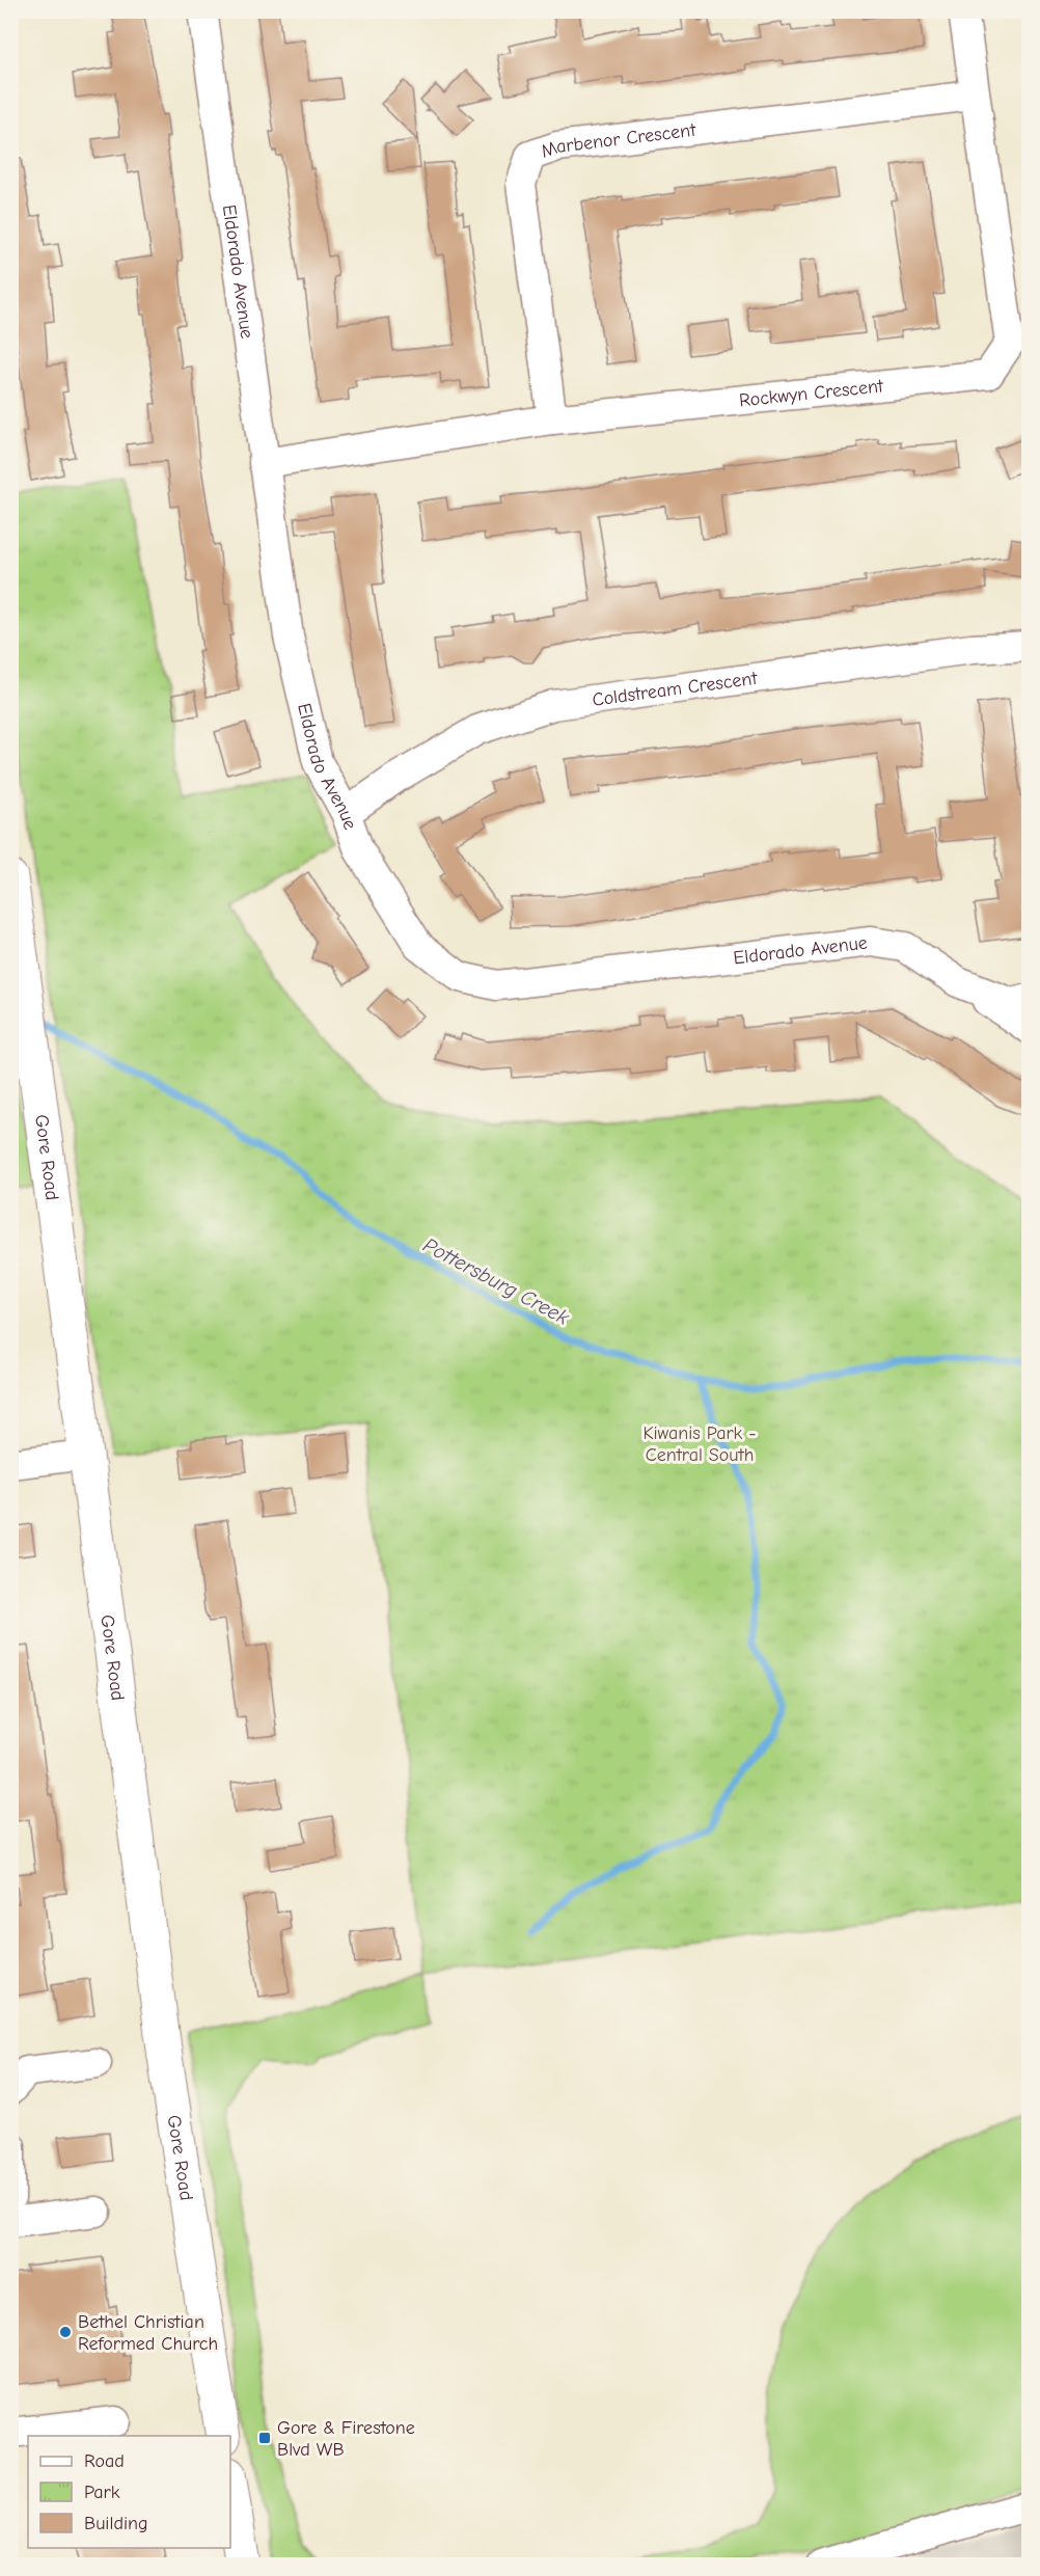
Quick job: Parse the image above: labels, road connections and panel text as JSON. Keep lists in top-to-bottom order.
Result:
{
  "streets": {
    "main road": ["Gore Road"],
    "street": [
      "Marbenor Crescent",
      "Eldorado Avenue",
      "Rockwyn Crescent",
      "Coldstream Crescent"
    ]
  },
  "crossings": [
    ["Marbenor Crescent", "Rockwyn Crescent"],
    ["Eldorado Avenue", "Rockwyn Crescent"],
    ["Eldorado Avenue", "Coldstream Crescent"]
  ],
  "water": ["Pottersburg Creek"],
  "parks": ["Kiwanis Park - Central South"],
  "places": {
    "other": ["Bethel Christian Reformed Church"],
    "transit": ["Gore & Firestone Blvd WB"]
  },
  "legend": ["Road", "Park", "Building"]
}
